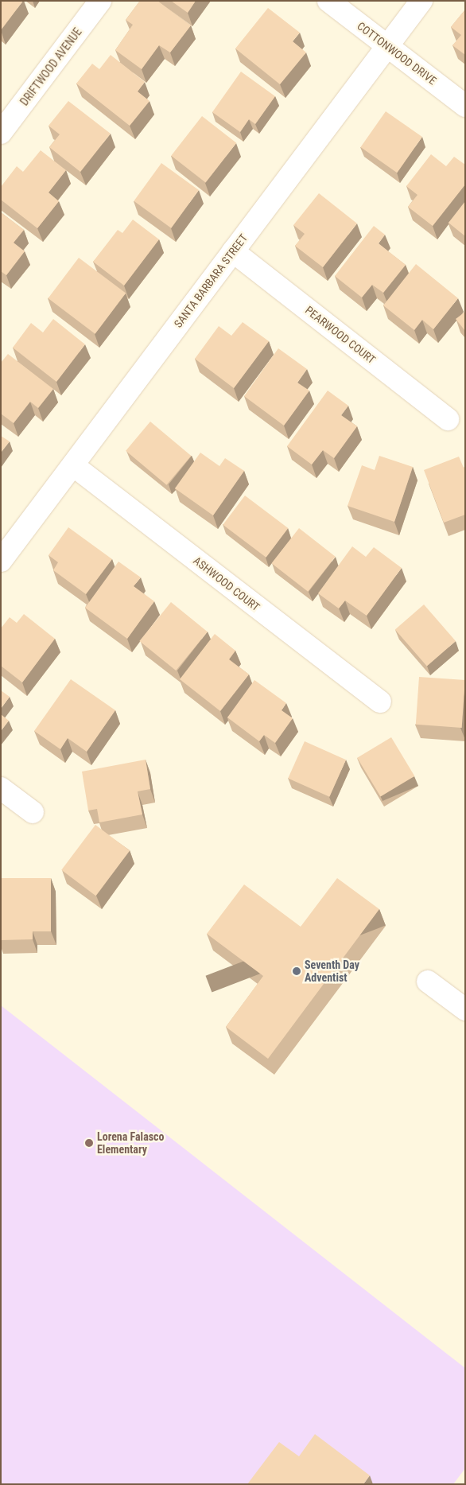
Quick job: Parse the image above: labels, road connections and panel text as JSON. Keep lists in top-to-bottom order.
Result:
{
  "streets": {
    "street": [
      "COTTONWOOD DRIVE",
      "DRIFTWOOD AVENUE",
      "SANTA BARBARA STREET",
      "PEARWOOD COURT",
      "ASHWOOD COURT"
    ]
  },
  "crossings": [
    ["COTTONWOOD DRIVE", "SANTA BARBARA STREET"],
    ["SANTA BARBARA STREET", "PEARWOOD COURT"],
    ["SANTA BARBARA STREET", "ASHWOOD COURT"]
  ],
  "places": ["Seventh Day Adventist", "Lorena Falasco Elementary"]
}
